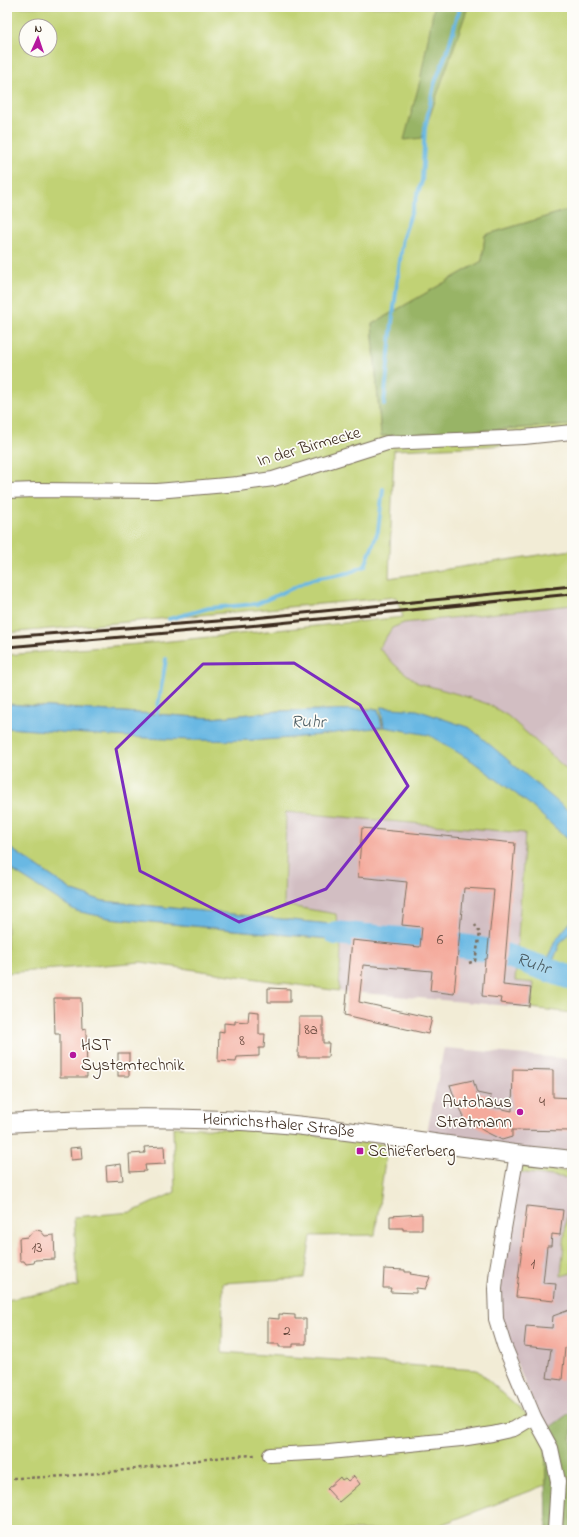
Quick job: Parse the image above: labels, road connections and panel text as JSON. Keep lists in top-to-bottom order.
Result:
{
  "streets": {
    "main road": ["Heinrichsthaler Straße"],
    "street": ["In der Birmecke"]
  },
  "water": ["Ruhr"],
  "places": {
    "other": ["HST Systemtechnik", "Autohaus Stratmann"],
    "transit": ["Schieferberg"]
  },
  "house_numbers": [
    "6",
    "8a",
    "8",
    "4",
    "13",
    "1",
    "2"
  ],
  "north": "top"
}
